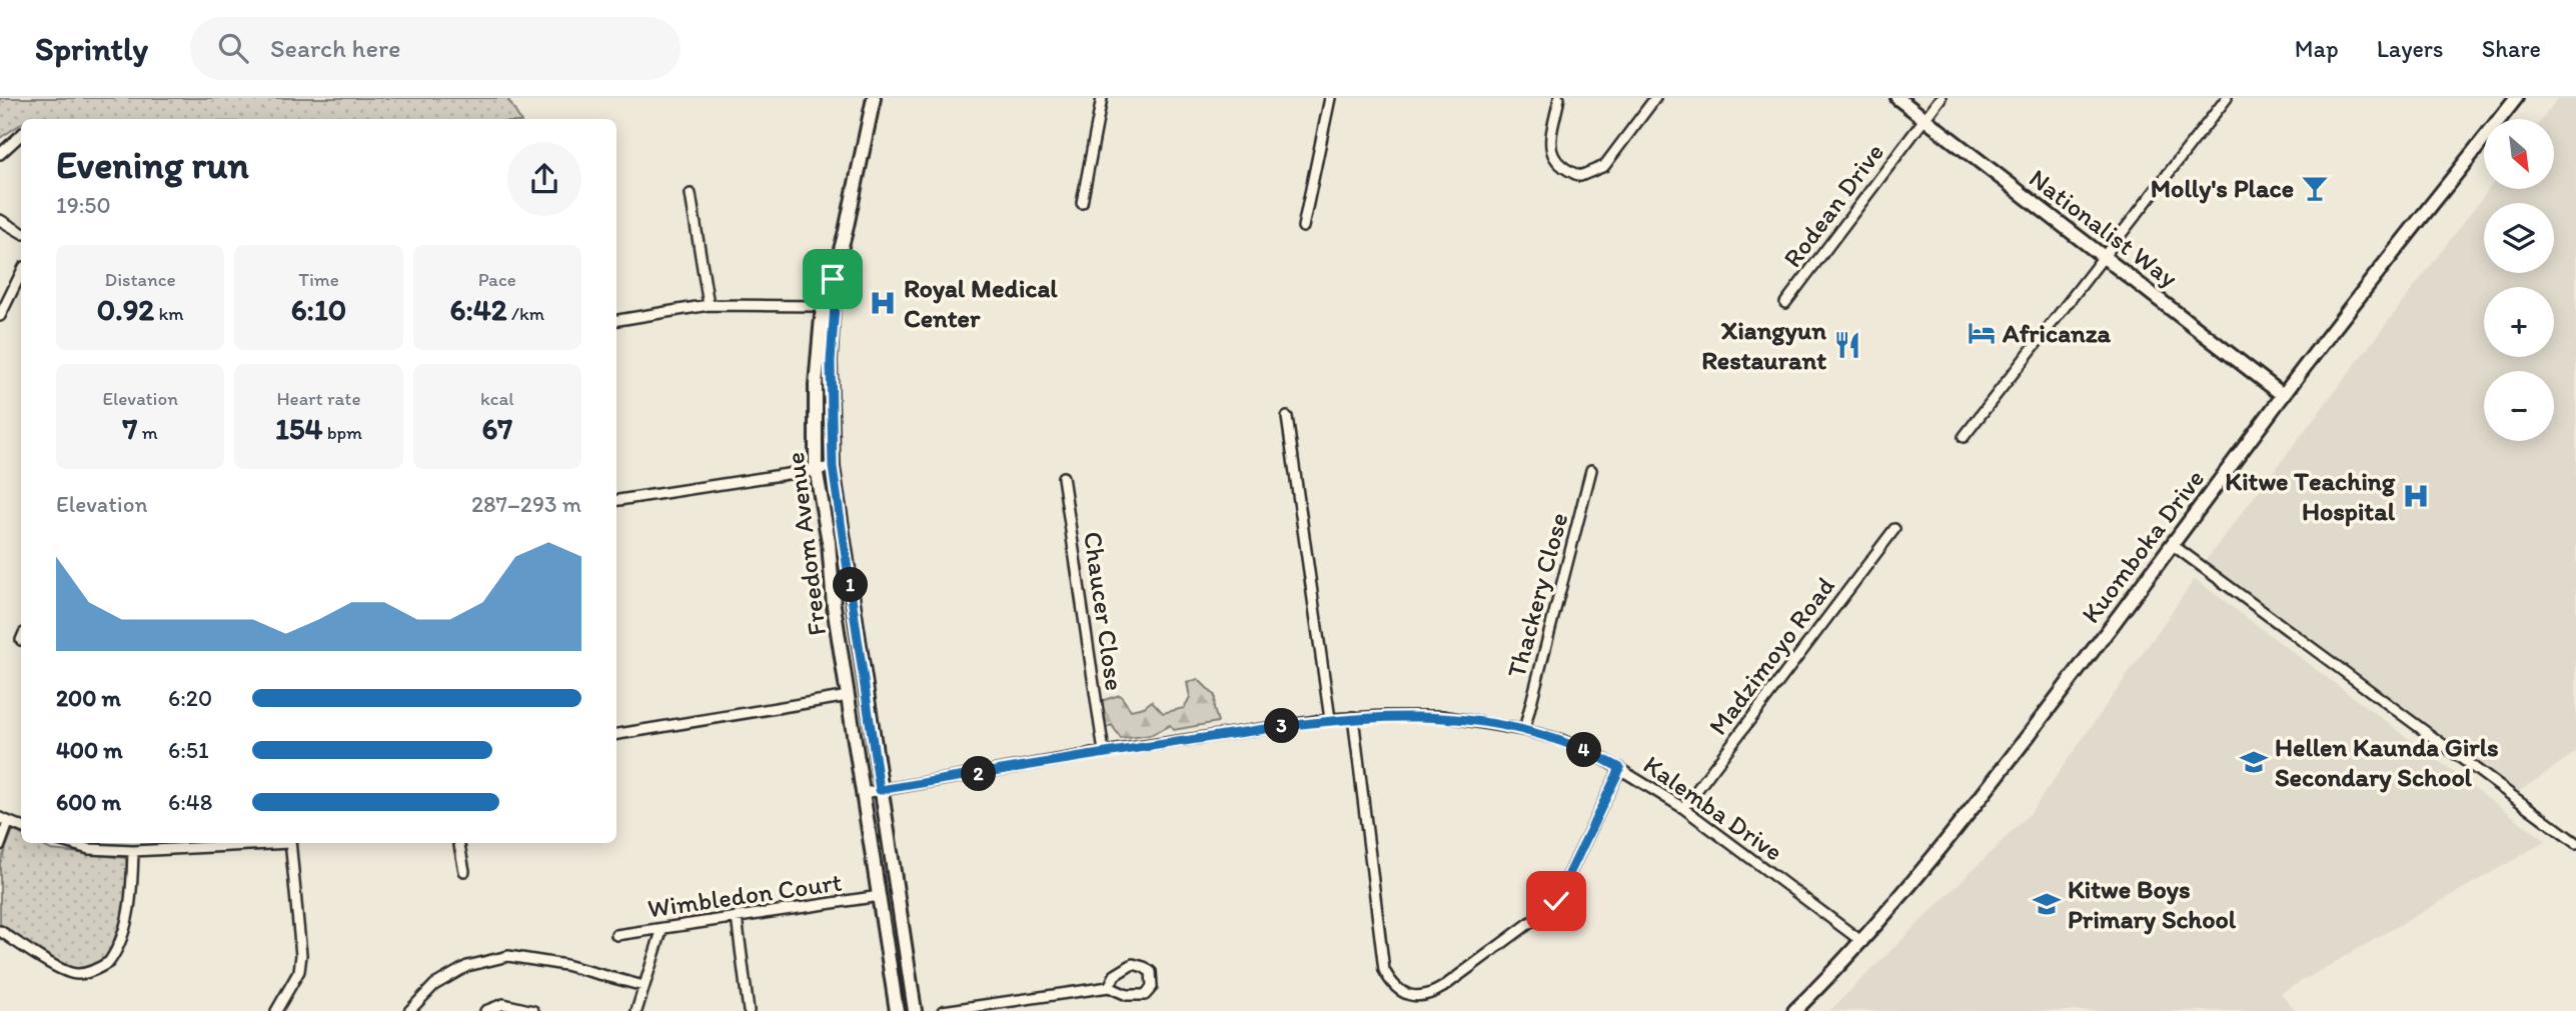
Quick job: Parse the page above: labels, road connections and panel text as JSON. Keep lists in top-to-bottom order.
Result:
{
  "streets": {
    "main road": ["Nationalist Way", "Freedom Avenue", "Kuomboka Drive"],
    "street": [
      "Rodean Drive",
      "Thackery Close",
      "Chaucer Close",
      "Madzimoyo Road",
      "Kalemba Drive",
      "Wimbledon Court"
    ]
  },
  "crossings": [
    ["Rodean Drive", "Nationalist Way"],
    ["Nationalist Way", "Kuomboka Drive"],
    ["Freedom Avenue", "Kalemba Drive"],
    ["Freedom Avenue", "Wimbledon Court"],
    ["Kuomboka Drive", "Kalemba Drive"],
    ["Thackery Close", "Kalemba Drive"],
    ["Chaucer Close", "Kalemba Drive"],
    ["Madzimoyo Road", "Kalemba Drive"]
  ],
  "places": {
    "bar": ["Molly's Place"],
    "hospital": ["Royal Medical Center", "Kitwe Teaching Hospital"],
    "hotel": ["Africanza"],
    "restaurant": ["Xiangyun Restaurant"],
    "school or university": ["Hellen Kaunda Girls Secondary School", "Kitwe Boys Primary School"]
  },
  "north": "bottom right",
  "page": {
    "header": "Sprintly",
    "search": "Search here",
    "nav": ["Map", "Layers", "Share"],
    "map_buttons": ["+", "−"],
    "heading": ["Evening run", "19:50"],
    "stats": [
      ["Distance", "0.92 km"],
      ["Time", "6:10"],
      ["Pace", "6:42 /km"],
      ["Elevation", "7 m"],
      ["Heart rate", "154 bpm"],
      ["kcal", "67"]
    ],
    "chart": ["Elevation", "287–293 m"],
    "pins": [
      "1",
      "3",
      "4",
      "2"
    ],
    "list": [
      {
        "name": "200 m",
        "note": "6:20"
      },
      {
        "name": "400 m",
        "note": "6:51"
      },
      {
        "name": "600 m",
        "note": "6:48"
      }
    ]
  }
}
